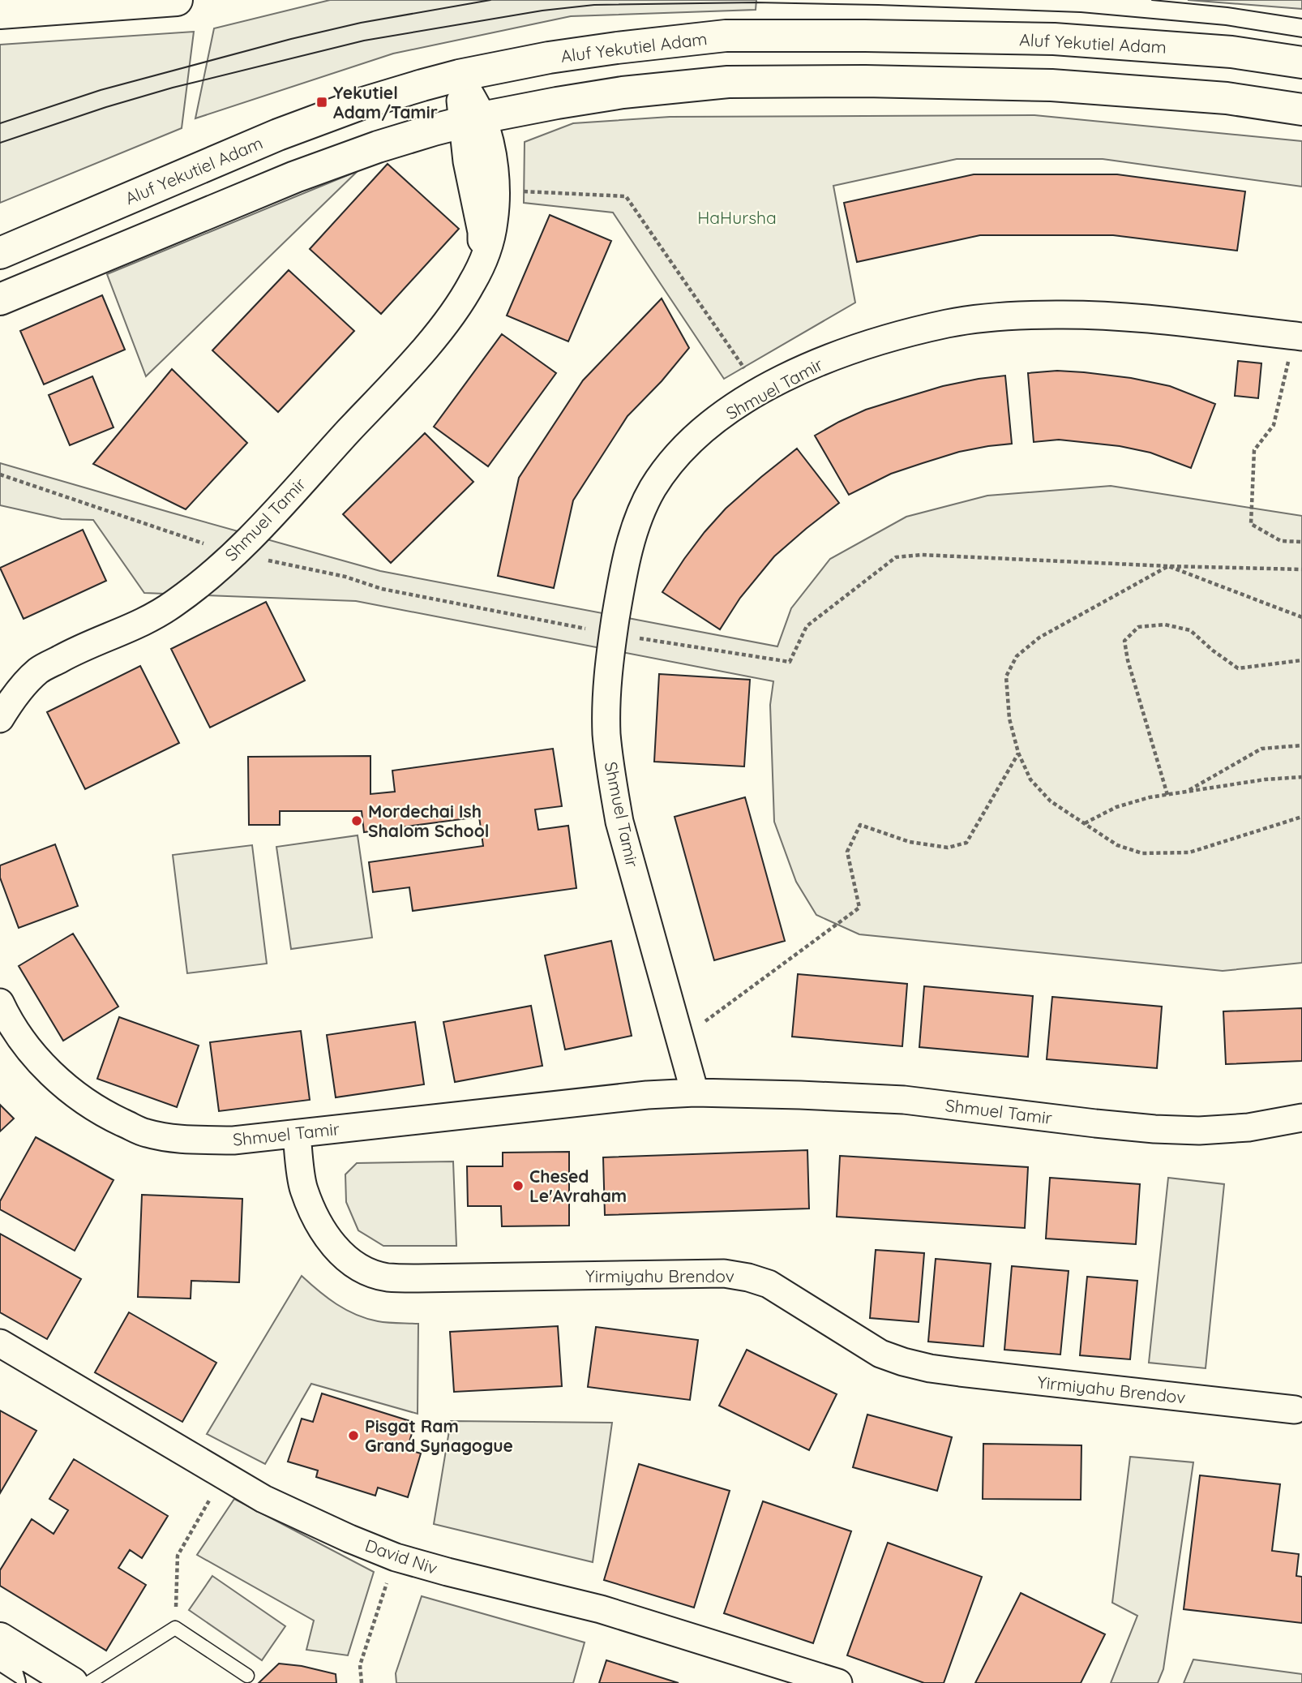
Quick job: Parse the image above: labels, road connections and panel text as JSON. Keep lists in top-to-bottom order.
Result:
{
  "streets": {
    "street": [
      "Aluf Yekutiel Adam",
      "Shmuel Tamir",
      "Yirmiyahu Brendov",
      "David Niv"
    ]
  },
  "crossings": [
    ["Aluf Yekutiel Adam", "Shmuel Tamir"],
    ["Shmuel Tamir", "Yirmiyahu Brendov"]
  ],
  "parks": ["HaHursha"],
  "places": {
    "transit": ["Yekutiel Adam/Tamir"],
    "other": ["Mordechai Ish Shalom School", "Chesed Le'Avraham", "Pisgat Ram Grand Synagogue"]
  }
}
